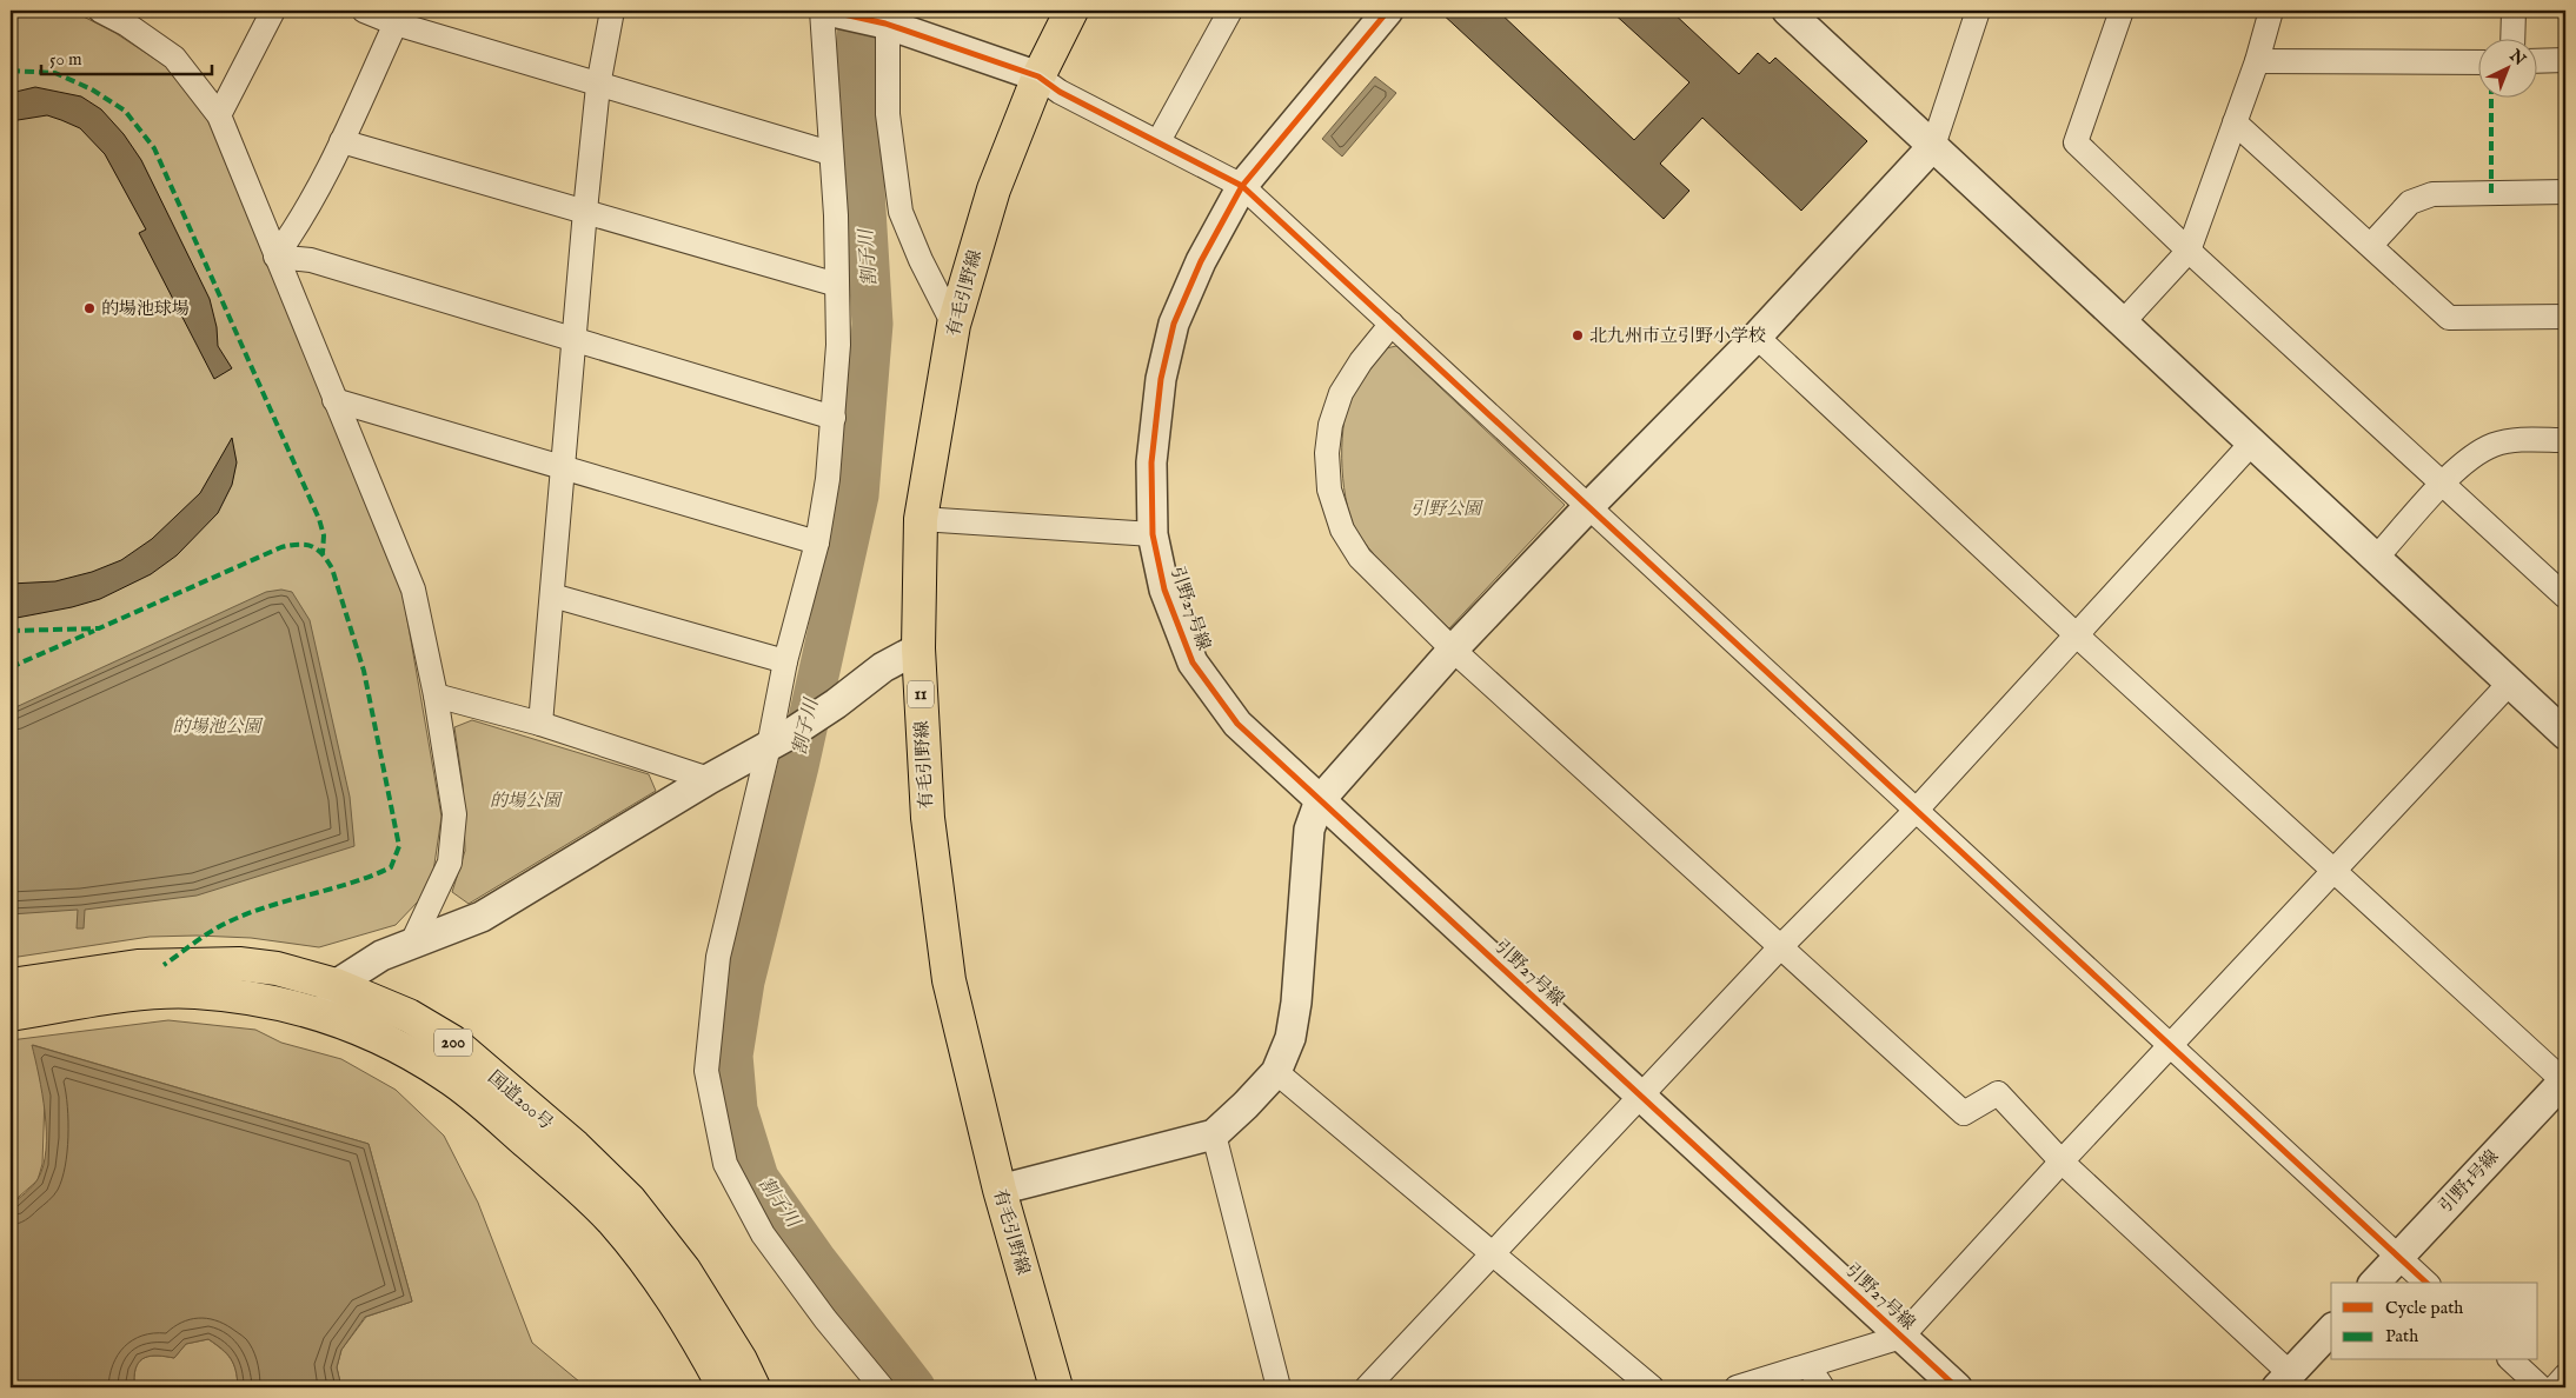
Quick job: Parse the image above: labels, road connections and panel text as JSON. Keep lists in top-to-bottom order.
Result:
{
  "streets": {
    "main road": [
      "有毛引野線",
      "11",
      "200",
      "国道200号"
    ],
    "street": ["引野27号線", "引野1号線"]
  },
  "water": ["割子川"],
  "parks": ["引野公園", "的場池公園", "的場公園"],
  "places": ["的場池球場", "北九州市立引野小学校"],
  "legend": ["Cycle path", "Path"],
  "scale_bar": "50 m",
  "north": "top right"
}
